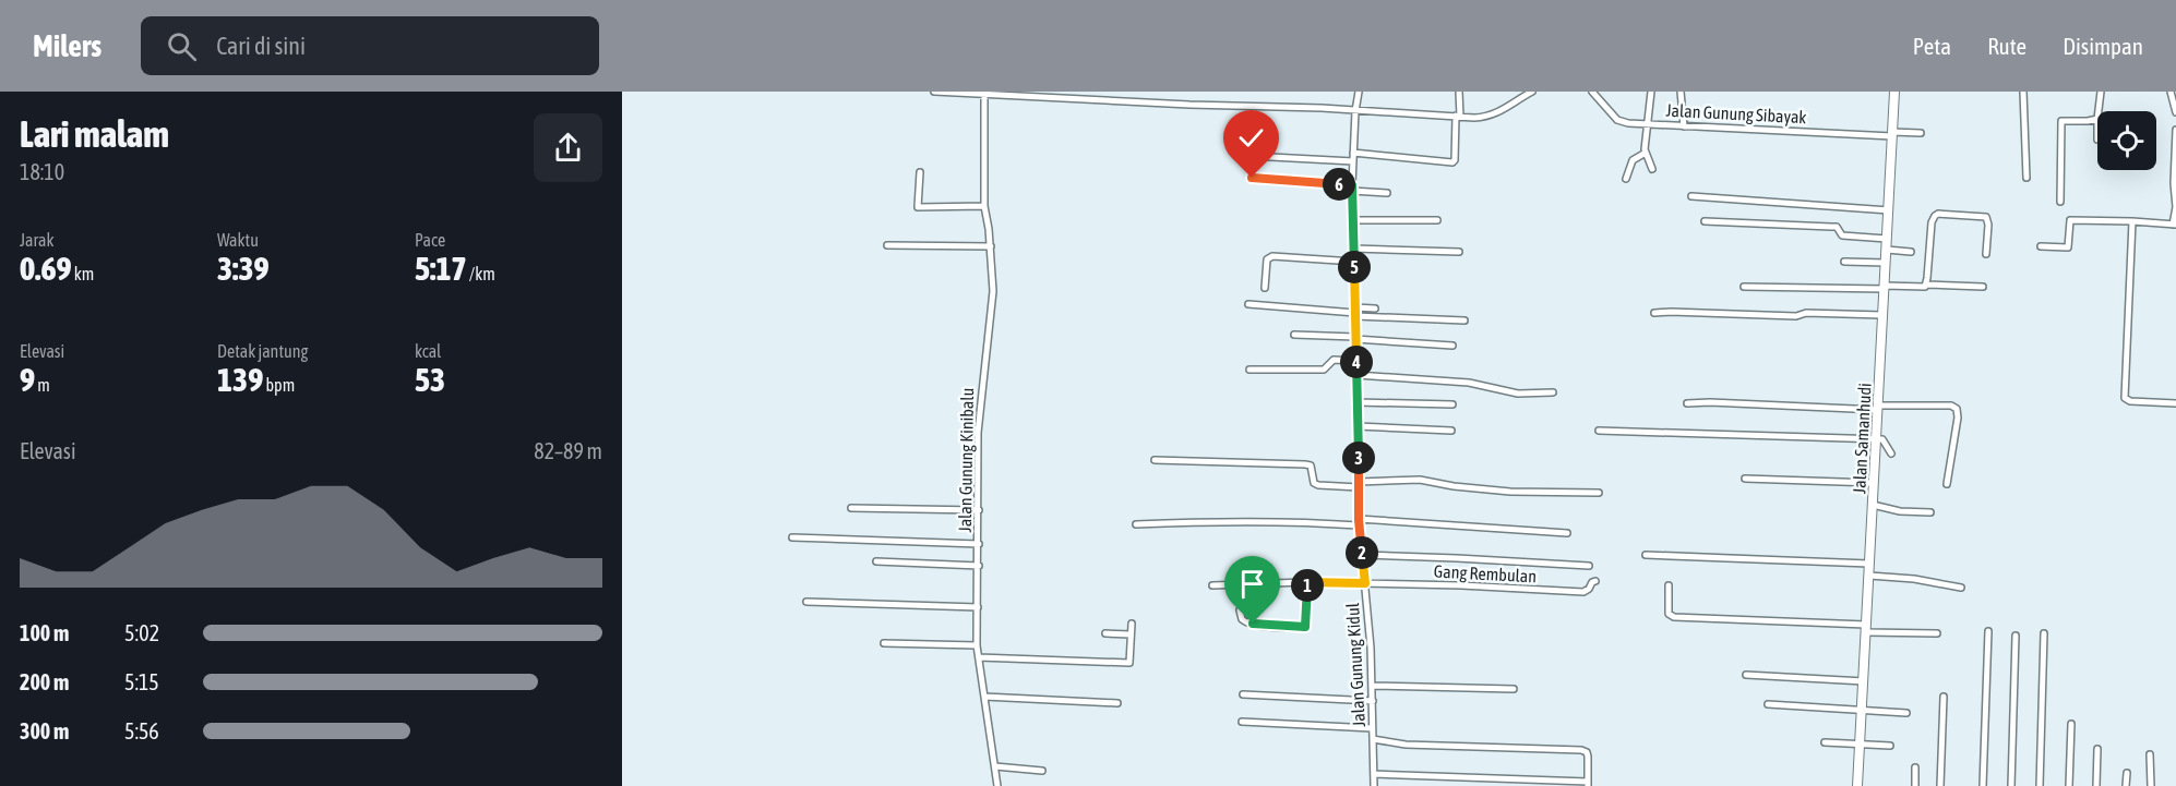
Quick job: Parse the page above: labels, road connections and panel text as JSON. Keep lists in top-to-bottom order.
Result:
{
  "streets": {
    "street": [
      "Jalan Gunung Sibayak",
      "Jalan Samanhudi",
      "Jalan Gunung Kinibalu",
      "Gang Rembulan",
      "Jalan Gunung Kidul"
    ]
  },
  "crossings": [
    ["Jalan Gunung Sibayak", "Jalan Samanhudi"],
    ["Gang Rembulan", "Jalan Gunung Kidul"]
  ],
  "page": {
    "header": "Milers",
    "search": "Cari di sini",
    "nav": ["Peta", "Rute", "Disimpan"],
    "heading": ["Lari malam", "18:10"],
    "pins": [
      "6",
      "5",
      "4",
      "3",
      "2",
      "1"
    ],
    "stats": [
      ["Jarak", "0.69 km"],
      ["Waktu", "3:39"],
      ["Pace", "5:17 /km"],
      ["Elevasi", "9 m"],
      ["Detak jantung", "139 bpm"],
      ["kcal", "53"]
    ],
    "chart": ["Elevasi", "82–89 m"],
    "list": [
      {
        "name": "100 m",
        "note": "5:02"
      },
      {
        "name": "200 m",
        "note": "5:15"
      },
      {
        "name": "300 m",
        "note": "5:56"
      }
    ]
  }
}
